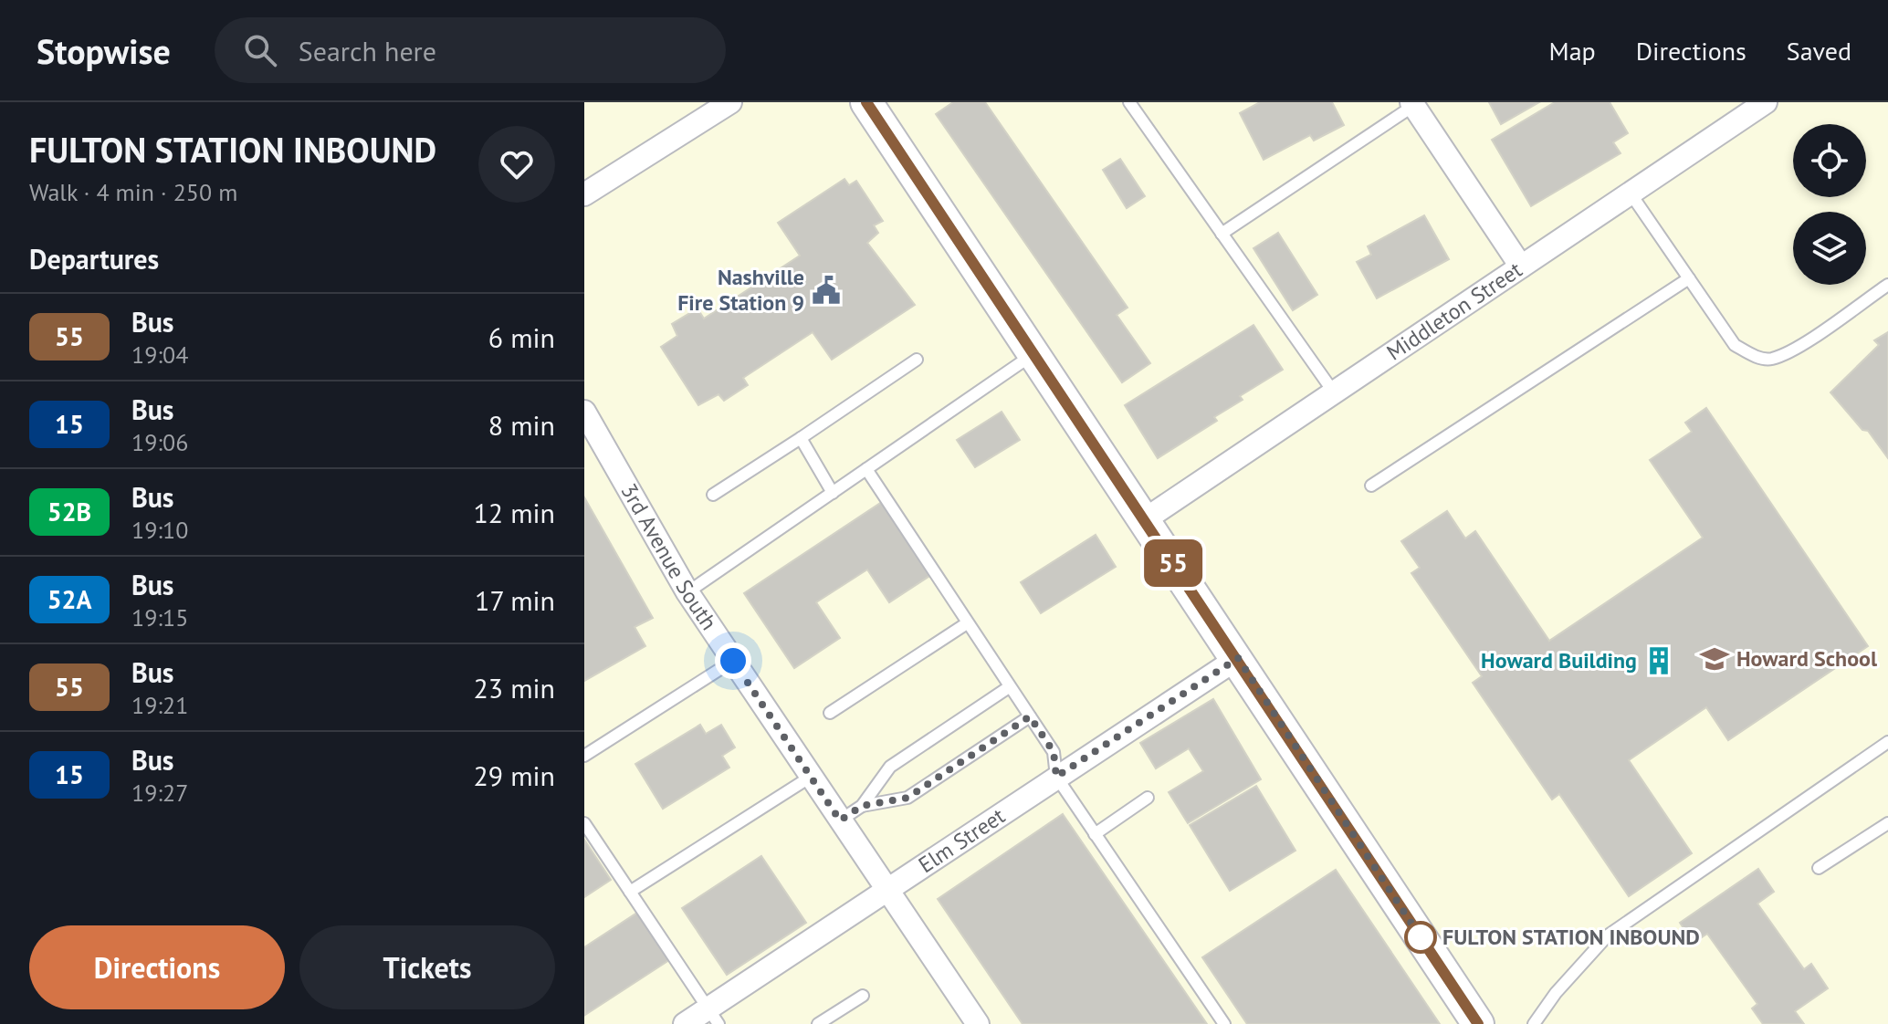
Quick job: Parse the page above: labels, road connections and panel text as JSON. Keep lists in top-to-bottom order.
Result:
{
  "streets": {
    "street": ["Middleton Street", "3rd Avenue South", "Elm Street"]
  },
  "crossings": [
    ["3rd Avenue South", "Elm Street"]
  ],
  "places": {
    "public building": ["Nashville Fire Station 9"],
    "school or university": ["Howard School"],
    "building": ["Howard Building"],
    "other": ["FULTON STATION INBOUND"]
  },
  "lines": ["bus line 55"],
  "page": {
    "header": "Stopwise",
    "search": "Search here",
    "nav": ["Map", "Directions", "Saved"],
    "heading": [
      ["FULTON STATION INBOUND", "Walk · 4 min · 250 m"],
      "Departures"
    ],
    "on_map": "55",
    "list": [
      {
        "mark": "55",
        "name": "Bus",
        "note": "19:04",
        "value": "6 min"
      },
      {
        "mark": "15",
        "name": "Bus",
        "note": "19:06",
        "value": "8 min"
      },
      {
        "mark": "52B",
        "name": "Bus",
        "note": "19:10",
        "value": "12 min"
      },
      {
        "mark": "52A",
        "name": "Bus",
        "note": "19:15",
        "value": "17 min"
      },
      {
        "mark": "55",
        "name": "Bus",
        "note": "19:21",
        "value": "23 min"
      },
      {
        "mark": "15",
        "name": "Bus",
        "note": "19:27",
        "value": "29 min"
      }
    ],
    "buttons": ["Directions", "Tickets"]
  }
}
